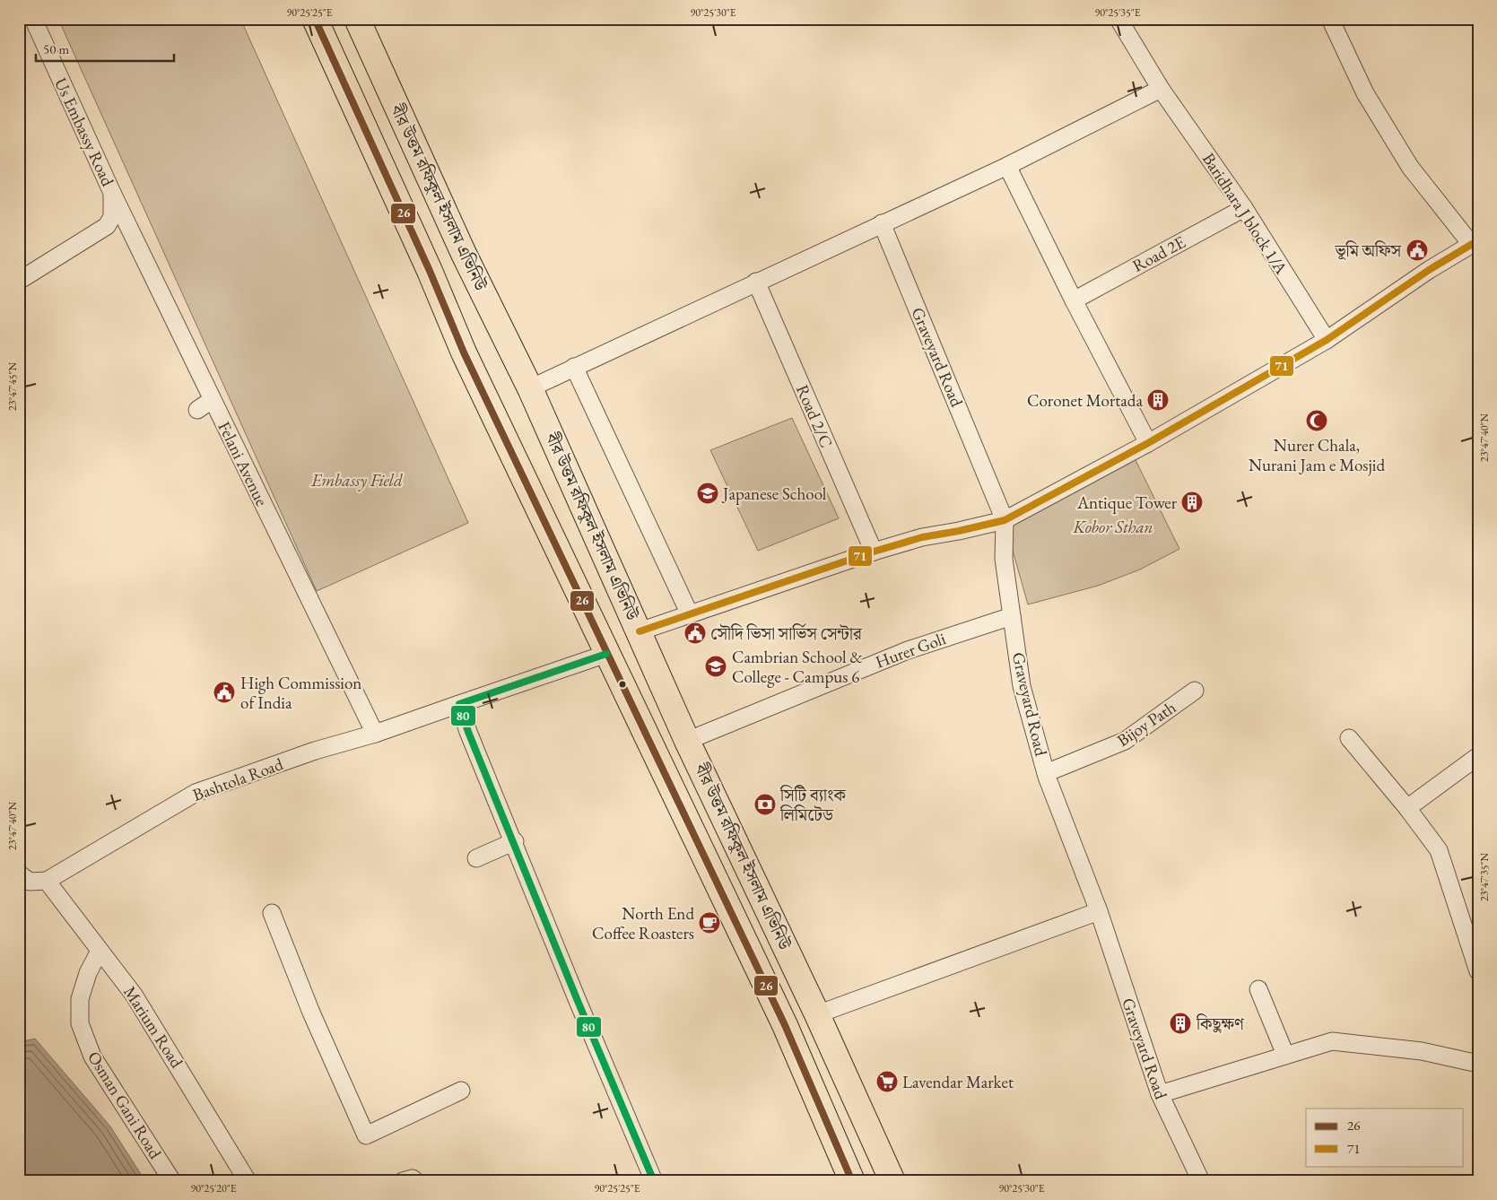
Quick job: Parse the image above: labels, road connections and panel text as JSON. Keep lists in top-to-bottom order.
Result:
{
  "streets": {
    "main road": ["বীর উত্তম রফিকুল ইসলাম এভিনিউ"],
    "street": [
      "Us Embassy Road",
      "Baridhara J block 1/A",
      "Road 2E",
      "Graveyard Road",
      "Road 2/C",
      "Felani Avenue",
      "Hurer Goli",
      "Bijoy Path",
      "Bashtola Road",
      "Marium Road",
      "Osman Gani Road"
    ]
  },
  "crossings": [
    ["Us Embassy Road", "Felani Avenue"],
    ["বীর উত্তম রফিকুল ইসলাম এভিনিউ", "Hurer Goli"],
    ["বীর উত্তম রফিকুল ইসলাম এভিনিউ", "Bashtola Road"],
    ["Baridhara J block 1/A", "Road 2E"],
    ["Graveyard Road", "Hurer Goli"],
    ["Graveyard Road", "Bijoy Path"],
    ["Felani Avenue", "Bashtola Road"],
    ["Bashtola Road", "Marium Road"],
    ["Marium Road", "Osman Gani Road"]
  ],
  "parks": ["Embassy Field", "Kobor Sthan"],
  "places": {
    "public building": ["ভূমি অফিস", "সৌদি ভিসা সার্ভিস সেন্টার", "High Commission of India"],
    "building": ["Coronet Mortada", "Antique Tower", "কিছুক্ষণ"],
    "mosque": ["Nurer Chala, Nurani Jam e Mosjid"],
    "school or university": ["Japanese School", "Cambrian School & College - Campus 6"],
    "bank": ["সিটি ব্যাংক লিমিটেড"],
    "cafe": ["North End Coffee Roasters"],
    "supermarket": ["Lavendar Market"]
  },
  "lines": ["transit line 26", "transit line 71", "transit line 80"],
  "legend": ["26", "71"],
  "scale_bar": "50 m",
  "coordinates": [
    "90°25'25\"E",
    "90°25'30\"E",
    "90°25'35\"E",
    "23°47'45\"N",
    "23°47'40\"N",
    "23°47'35\"N",
    "90°25'20\"E"
  ]
}
